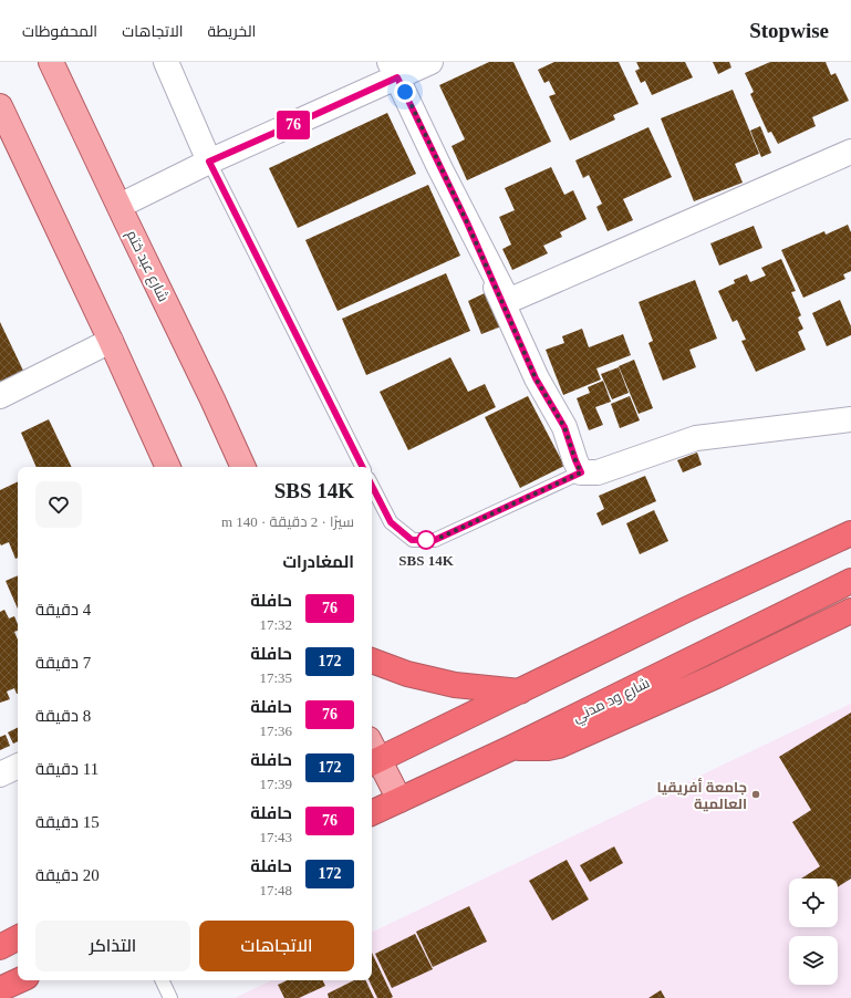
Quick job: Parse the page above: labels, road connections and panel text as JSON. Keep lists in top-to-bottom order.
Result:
{
  "streets": {
    "highway": ["شارع ود مدني"],
    "main road": ["شارع عبد ختم"]
  },
  "places": ["SBS 14K", "جامعة أفريقيا العالمية"],
  "lines": ["bus line 76"],
  "page": {
    "header": "Stopwise",
    "nav": ["الخريطة", "الاتجاهات", "المحفوظات"],
    "on_map": "76",
    "heading": [
      ["SBS 14K", "سيرًا · 2 دقيقة · 140 m"],
      "المغادرات"
    ],
    "list": [
      {
        "mark": "76",
        "name": "حافلة",
        "note": "17:32",
        "value": "4 دقيقة"
      },
      {
        "mark": "172",
        "name": "حافلة",
        "note": "17:35",
        "value": "7 دقيقة"
      },
      {
        "mark": "76",
        "name": "حافلة",
        "note": "17:36",
        "value": "8 دقيقة"
      },
      {
        "mark": "172",
        "name": "حافلة",
        "note": "17:39",
        "value": "11 دقيقة"
      },
      {
        "mark": "76",
        "name": "حافلة",
        "note": "17:43",
        "value": "15 دقيقة"
      },
      {
        "mark": "172",
        "name": "حافلة",
        "note": "17:48",
        "value": "20 دقيقة"
      }
    ],
    "buttons": ["الاتجاهات", "التذاكر"]
  }
}
